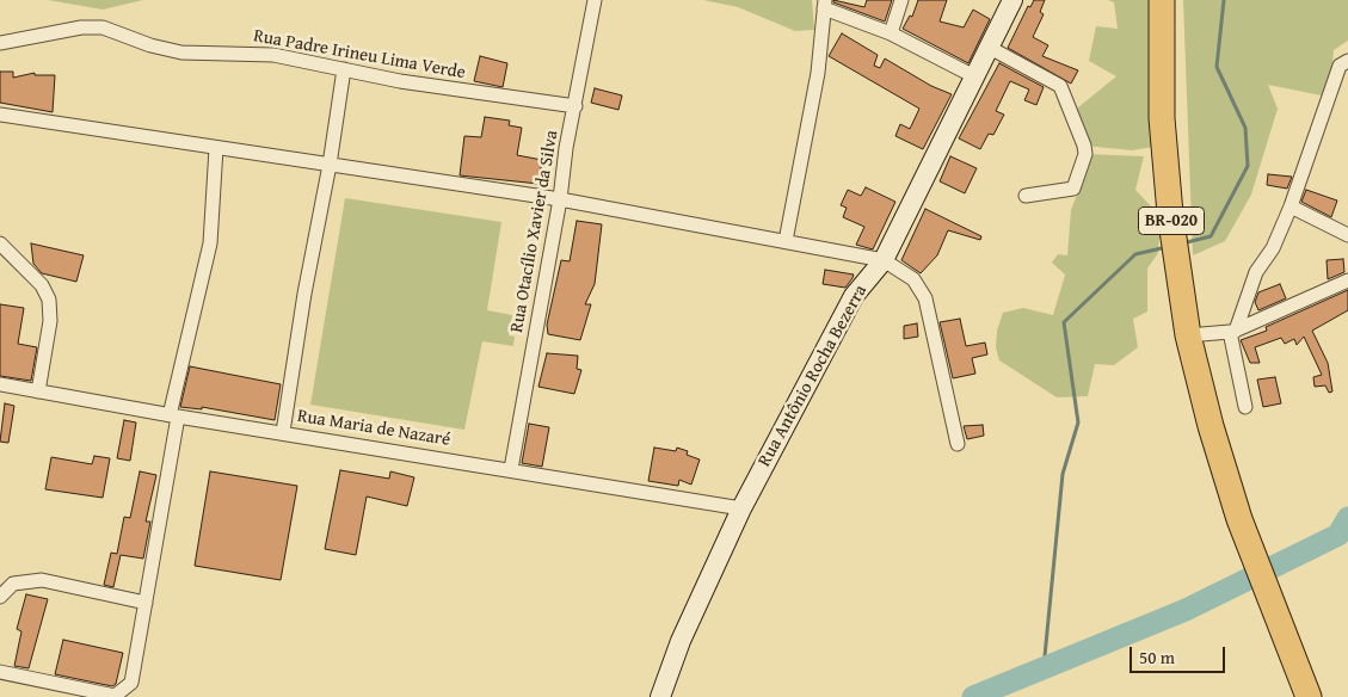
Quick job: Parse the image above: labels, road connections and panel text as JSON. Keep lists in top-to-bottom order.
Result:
{
  "streets": {
    "highway": ["BR-020"],
    "street": [
      "Rua Padre Irineu Lima Verde",
      "Rua Otacílio Xavier da Silva",
      "Rua Antônio Rocha Bezerra",
      "Rua Maria de Nazaré"
    ]
  },
  "crossings": [
    ["Rua Padre Irineu Lima Verde", "Rua Otacílio Xavier da Silva"],
    ["Rua Otacílio Xavier da Silva", "Rua Maria de Nazaré"],
    ["Rua Antônio Rocha Bezerra", "Rua Maria de Nazaré"]
  ],
  "scale_bar": "50 m"
}
